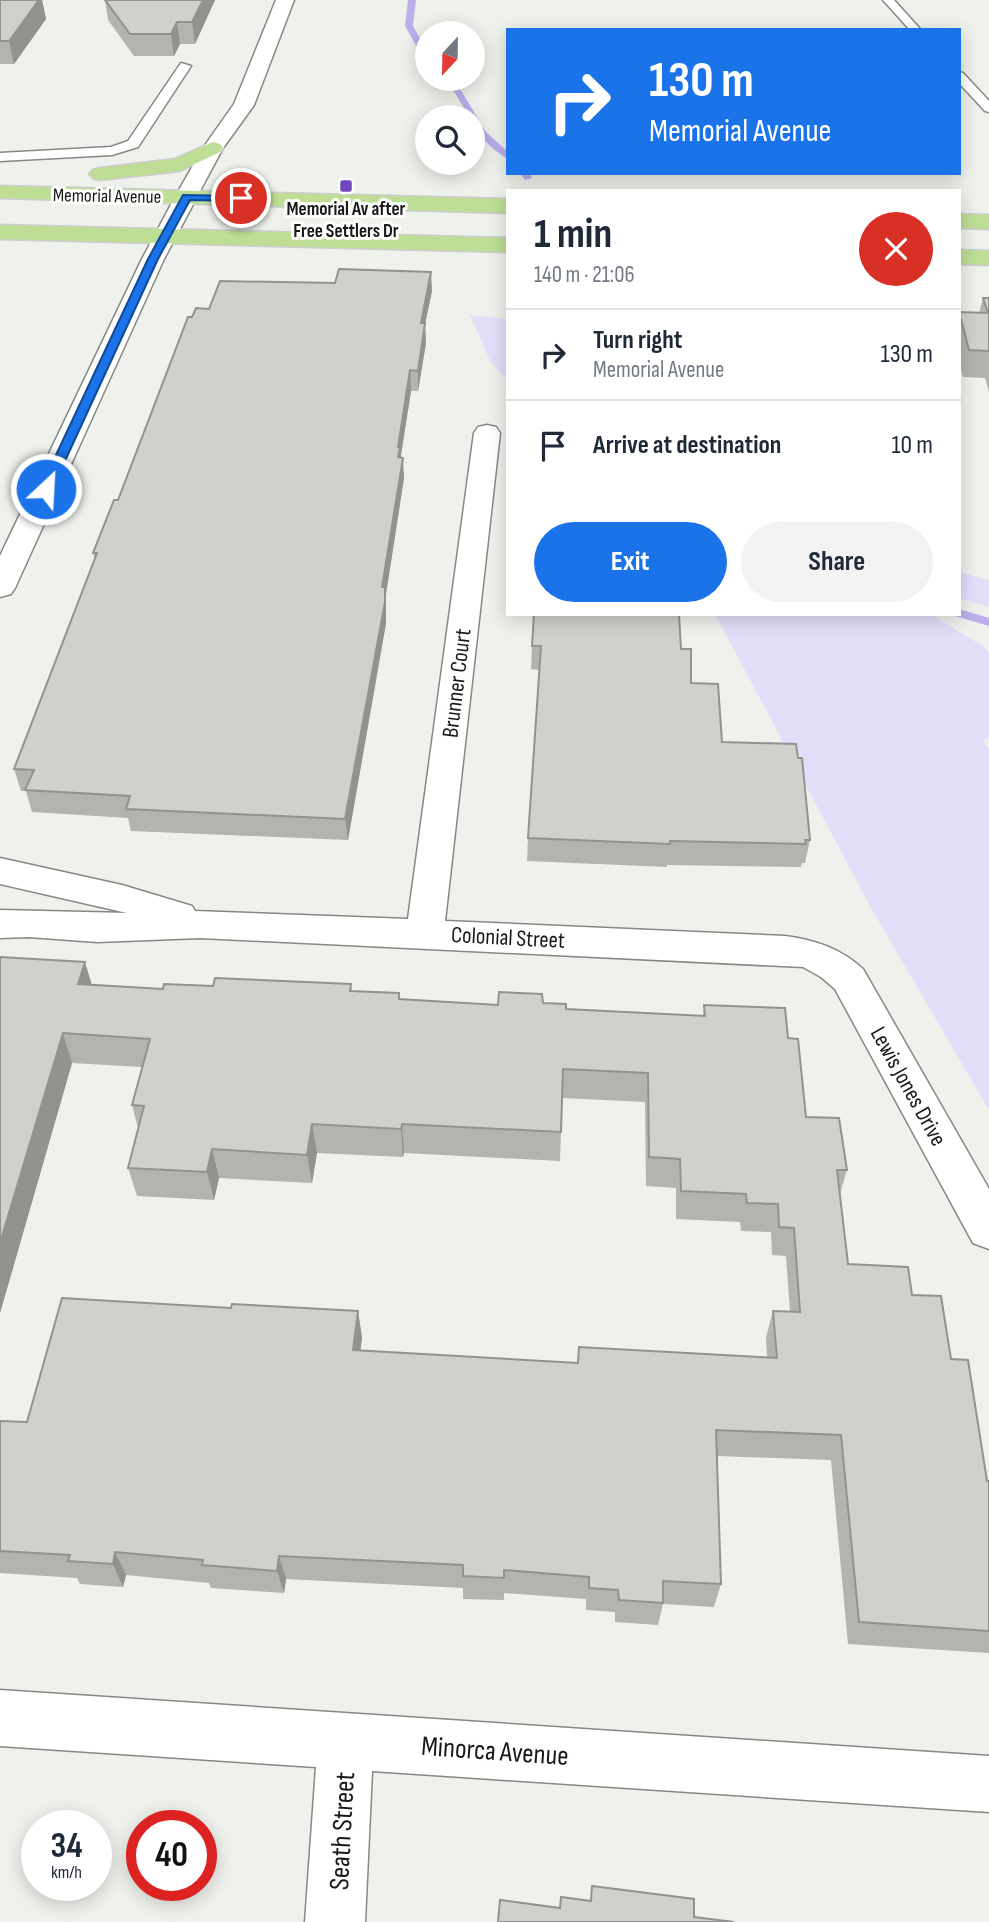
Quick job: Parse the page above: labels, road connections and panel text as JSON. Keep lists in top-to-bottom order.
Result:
{
  "streets": {
    "main road": ["Memorial Avenue"],
    "street": [
      "Brunner Court",
      "Colonial Street",
      "Lewis Jones Drive",
      "Minorca Avenue",
      "Seath Street"
    ]
  },
  "crossings": [
    ["Brunner Court", "Colonial Street"],
    ["Colonial Street", "Lewis Jones Drive"],
    ["Minorca Avenue", "Seath Street"]
  ],
  "places": {
    "transit": ["Memorial Av after Free Settlers Dr"]
  },
  "north": "bottom",
  "page": {
    "turn": ["130 m", "Memorial Avenue"],
    "heading": ["1 min", "140 m · 21:06"],
    "list": [
      {
        "name": "Turn right",
        "note": "Memorial Avenue",
        "value": "130 m"
      },
      {
        "name": "Arrive at destination",
        "value": "10 m"
      }
    ],
    "buttons": ["Exit", "Share"],
    "speed": "34 km/h",
    "limit": "40"
  }
}
